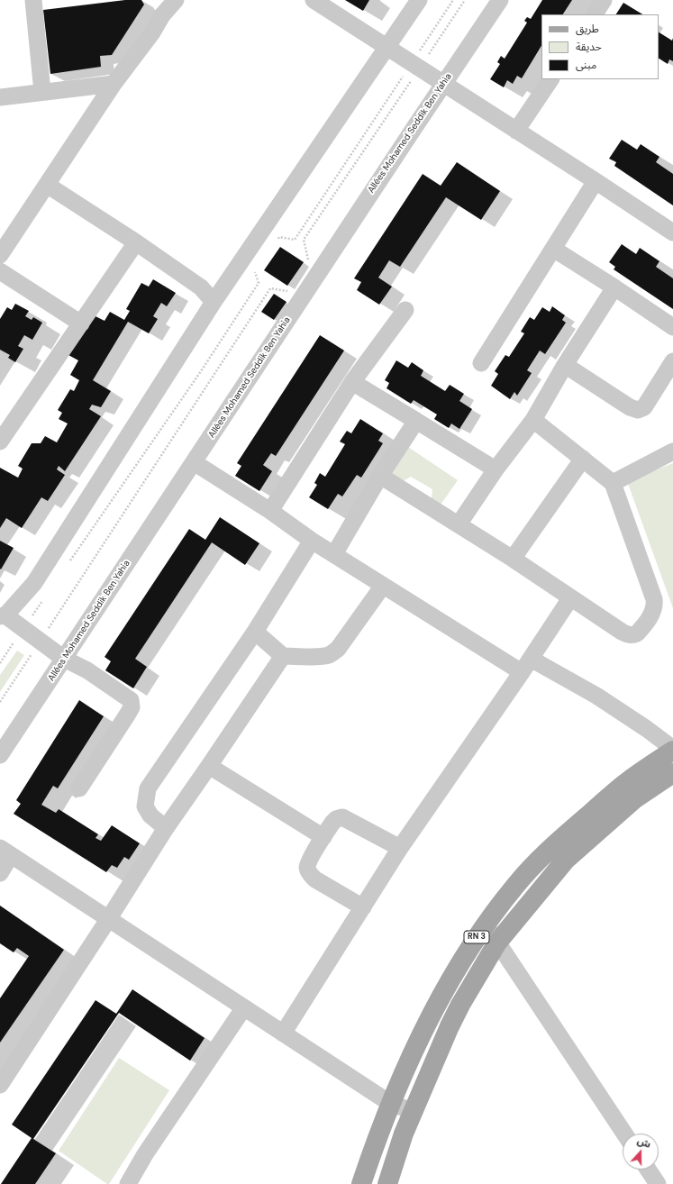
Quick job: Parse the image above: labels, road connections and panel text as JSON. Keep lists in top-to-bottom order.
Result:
{
  "streets": {
    "main road": ["RN 3"],
    "street": ["Allées Mohamed Seddik Ben Yahia"]
  },
  "legend": ["طريق", "حديقة", "مبنى"],
  "north": "top"
}
